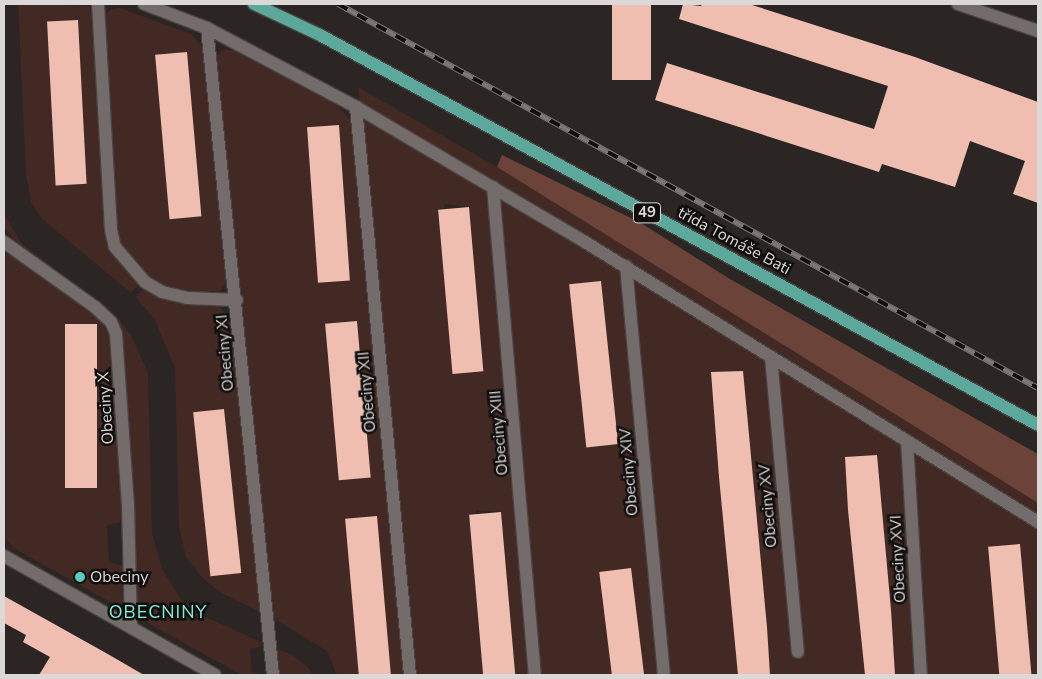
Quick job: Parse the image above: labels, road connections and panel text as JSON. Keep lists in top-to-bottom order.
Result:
{
  "streets": {
    "main road": ["49", "třída Tomáše Bati"],
    "street": [
      "Obeciny XI",
      "Obeciny XII",
      "Obeciny X",
      "Obeciny XIII",
      "Obeciny XIV",
      "Obeciny XV",
      "Obeciny XVI"
    ]
  },
  "districts": ["OBECNINY"],
  "places": ["Obeciny"]
}
